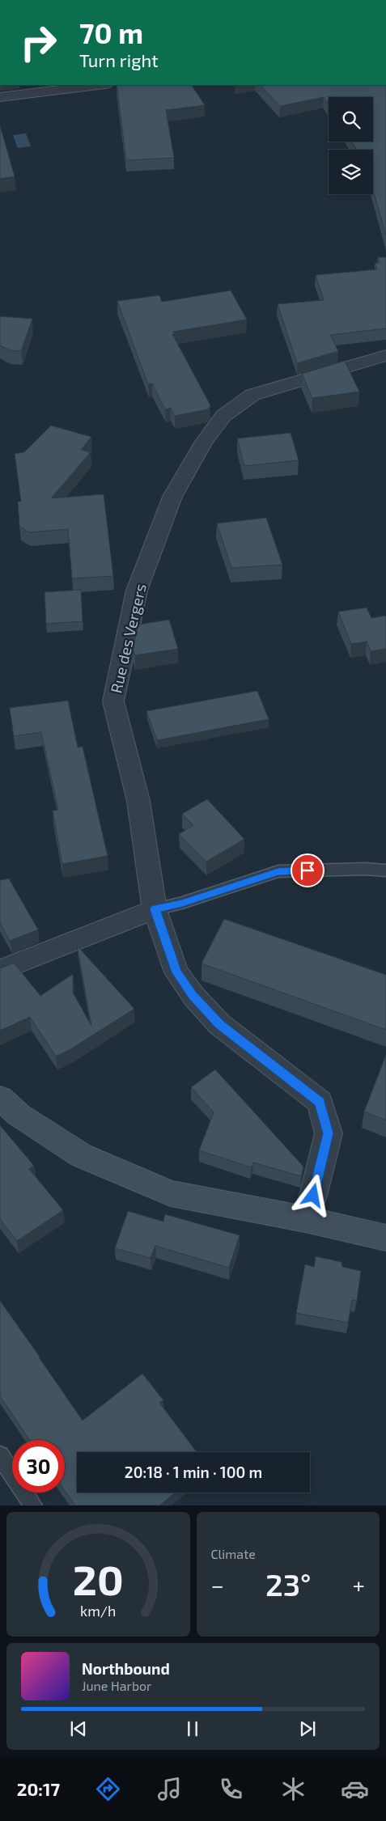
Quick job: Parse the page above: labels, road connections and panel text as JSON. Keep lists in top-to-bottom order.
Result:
{
  "streets": {
    "street": ["Rue des Vergers"]
  },
  "page": {
    "turn": ["70 m", "Turn right"],
    "limit": "30",
    "trip": "20:18 · 1 min · 100 m",
    "tile": "Climate",
    "heat": ["−", "23°", "+"],
    "song": ["Northbound", "June Harbor"],
    "tabs": "20:17",
    "gauge": ["20", "km/h"]
  }
}
